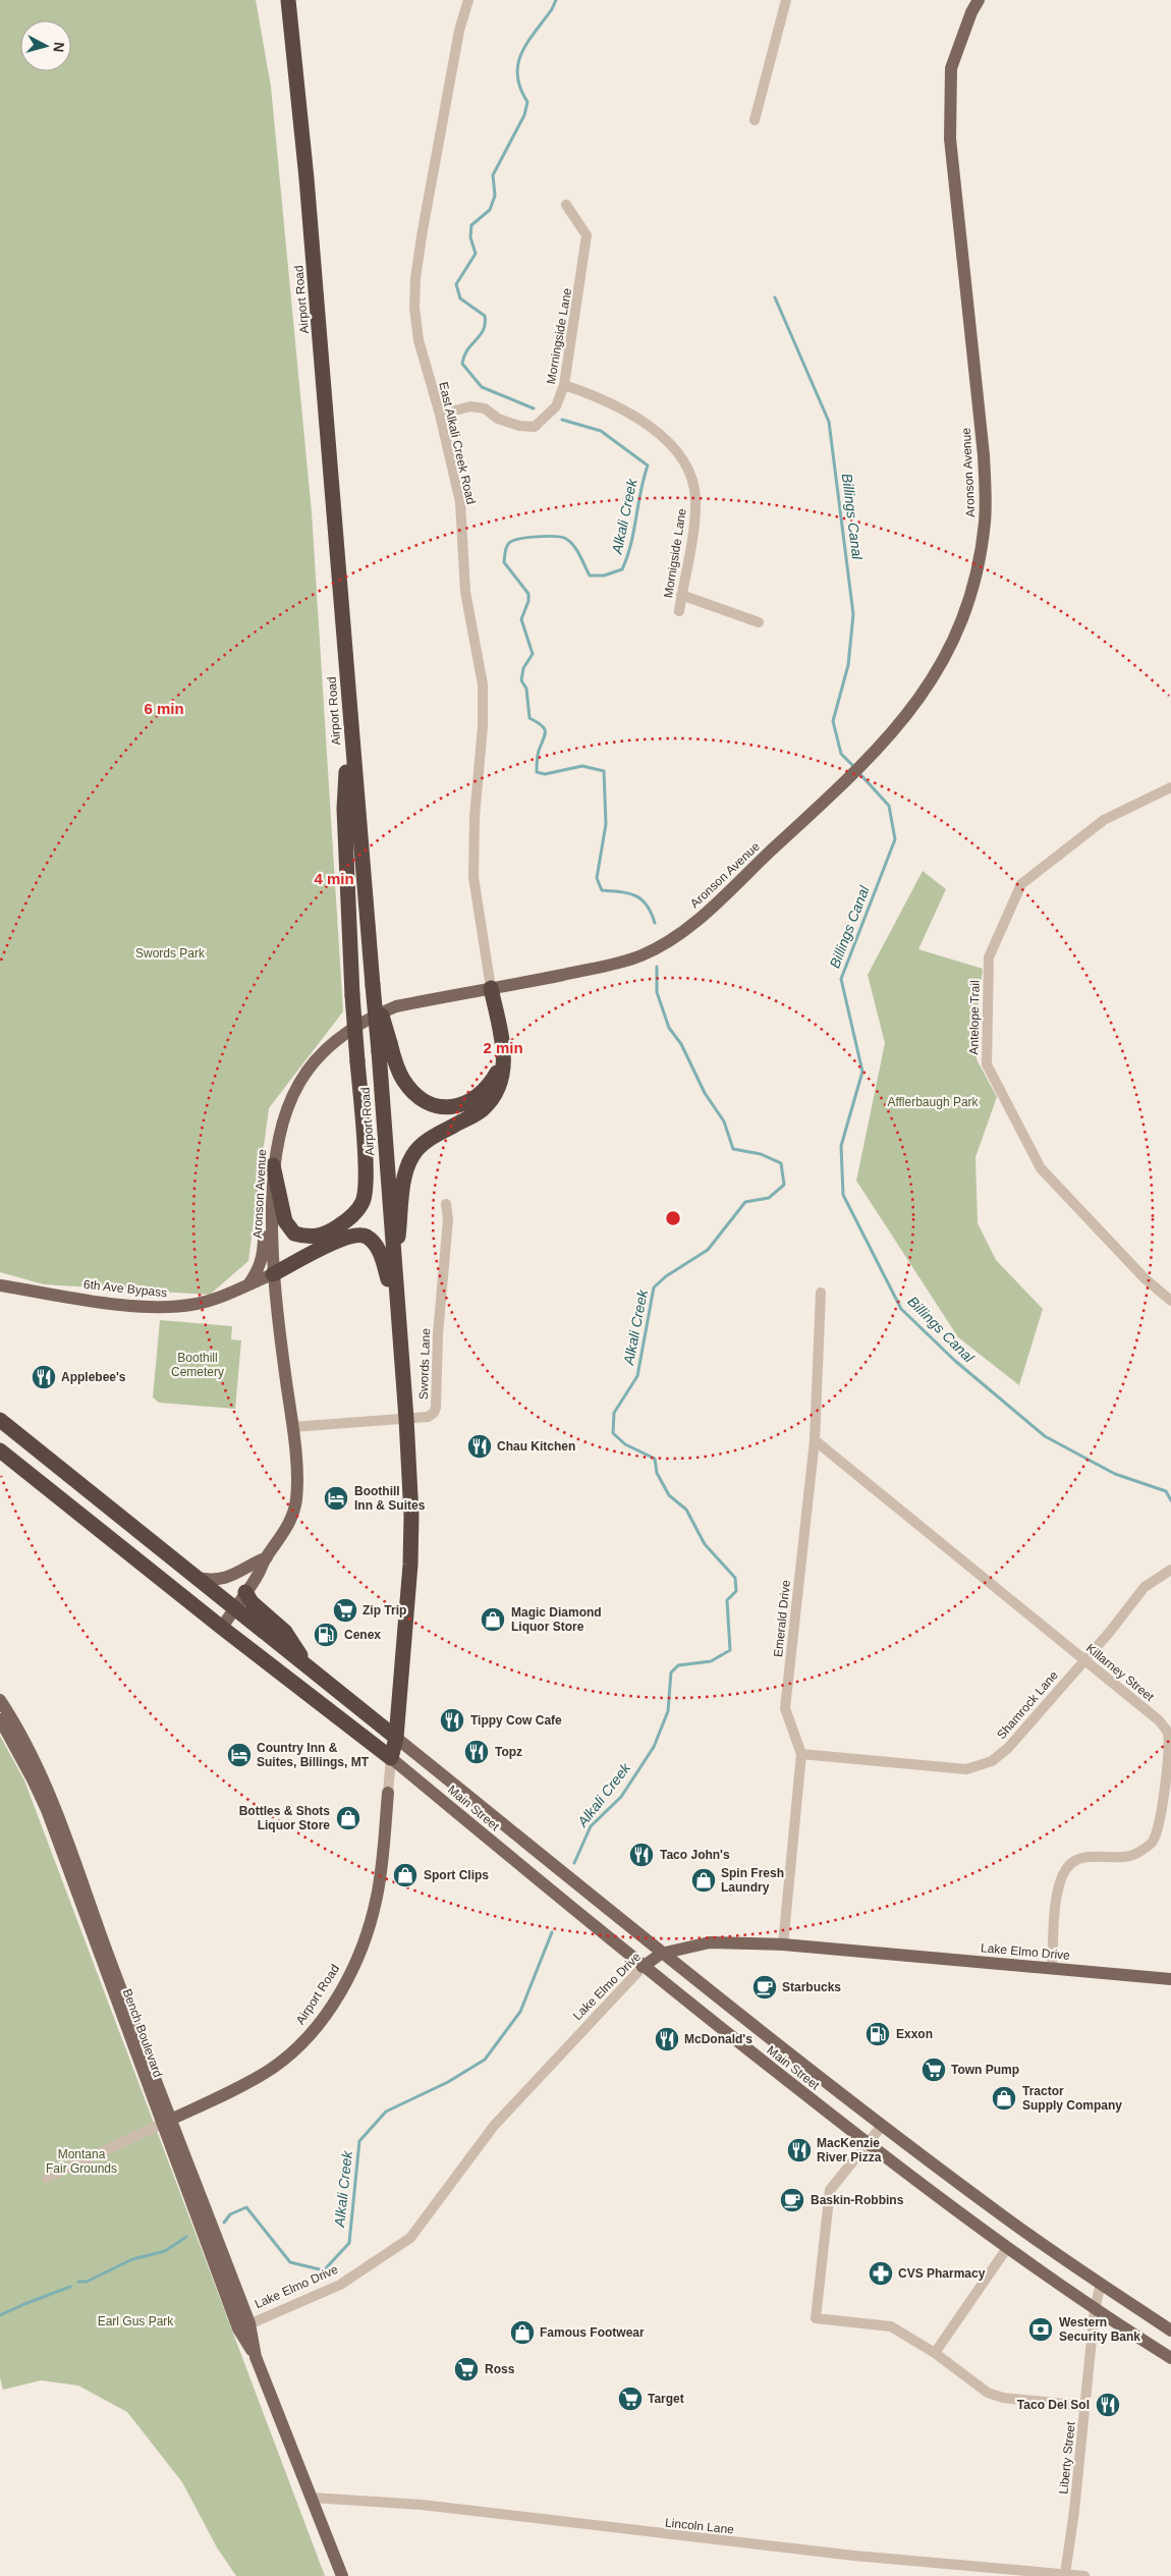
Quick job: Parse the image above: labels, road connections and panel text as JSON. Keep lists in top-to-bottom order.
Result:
{
  "streets": {
    "highway": ["Airport Road"],
    "main road": [
      "Aronson Avenue",
      "6th Ave Bypass",
      "Main Street",
      "Lake Elmo Drive",
      "Bench Boulevard"
    ],
    "street": [
      "Morningside Lane",
      "East Alkali Creek Road",
      "Mornigside Lane",
      "Antelope Trail",
      "Swords Lane",
      "Emerald Drive",
      "Killarney Street",
      "Shamrock Lane",
      "Liberty Street",
      "Lincoln Lane"
    ]
  },
  "crossings": [
    ["Airport Road", "Swords Lane"],
    ["Airport Road", "Main Street"],
    ["Airport Road", "Bench Boulevard"],
    ["Morningside Lane", "East Alkali Creek Road"],
    ["Morningside Lane", "Mornigside Lane"],
    ["East Alkali Creek Road", "Aronson Avenue"],
    ["Aronson Avenue", "6th Ave Bypass"],
    ["Aronson Avenue", "Swords Lane"],
    ["Emerald Drive", "Killarney Street"],
    ["Emerald Drive", "Shamrock Lane"],
    ["Emerald Drive", "Lake Elmo Drive"],
    ["Killarney Street", "Shamrock Lane"],
    ["Killarney Street", "Lake Elmo Drive"],
    ["Main Street", "Lake Elmo Drive"],
    ["Main Street", "Liberty Street"],
    ["Liberty Street", "Lincoln Lane"]
  ],
  "water": ["Alkali Creek", "Billings Canal"],
  "parks": [
    "Swords Park",
    "Afflerbaugh Park",
    "Boothill Cemetery",
    "Montana Fair Grounds",
    "Earl Gus Park"
  ],
  "places": {
    "restaurant": [
      "Applebee's",
      "Chau Kitchen",
      "Tippy Cow Cafe",
      "Topz",
      "Taco John's",
      "McDonald's",
      "MacKenzie River Pizza",
      "Taco Del Sol"
    ],
    "hotel": ["Boothill Inn & Suites", "Country Inn & Suites, Billings, MT"],
    "supermarket": [
      "Zip Trip",
      "Town Pump",
      "Ross",
      "Target"
    ],
    "shop": [
      "Magic Diamond Liquor Store",
      "Bottles & Shots Liquor Store",
      "Sport Clips",
      "Spin Fresh Laundry",
      "Tractor Supply Company",
      "Famous Footwear"
    ],
    "fuel station": ["Cenex", "Exxon"],
    "cafe": ["Starbucks", "Baskin-Robbins"],
    "pharmacy": ["CVS Pharmacy"],
    "bank": ["Western Security Bank"]
  },
  "north": "right",
  "rings": ["6 min", "4 min", "2 min"]
}
